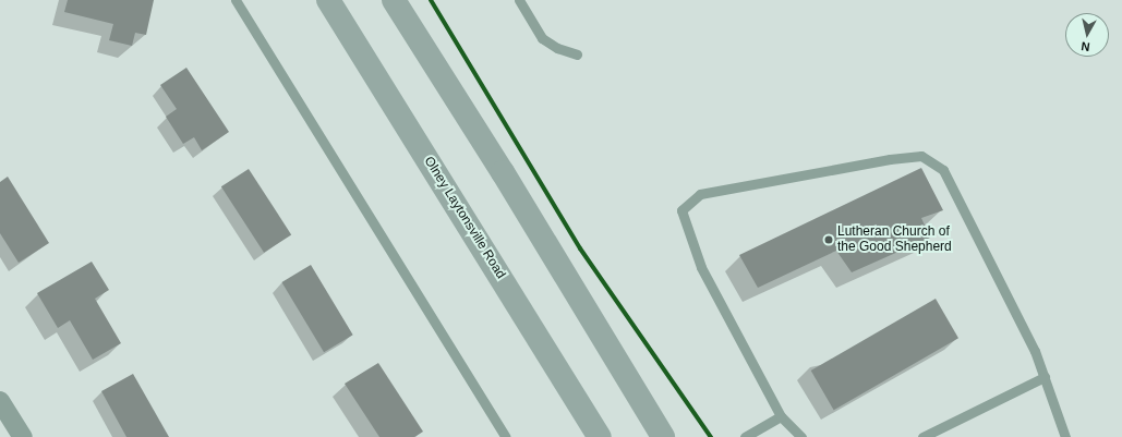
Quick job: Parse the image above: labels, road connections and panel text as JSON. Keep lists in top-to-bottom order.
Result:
{
  "streets": {
    "main road": ["Olney Laytonsville Road"]
  },
  "places": ["Lutheran Church of the Good Shepherd"],
  "north": "bottom"
}
